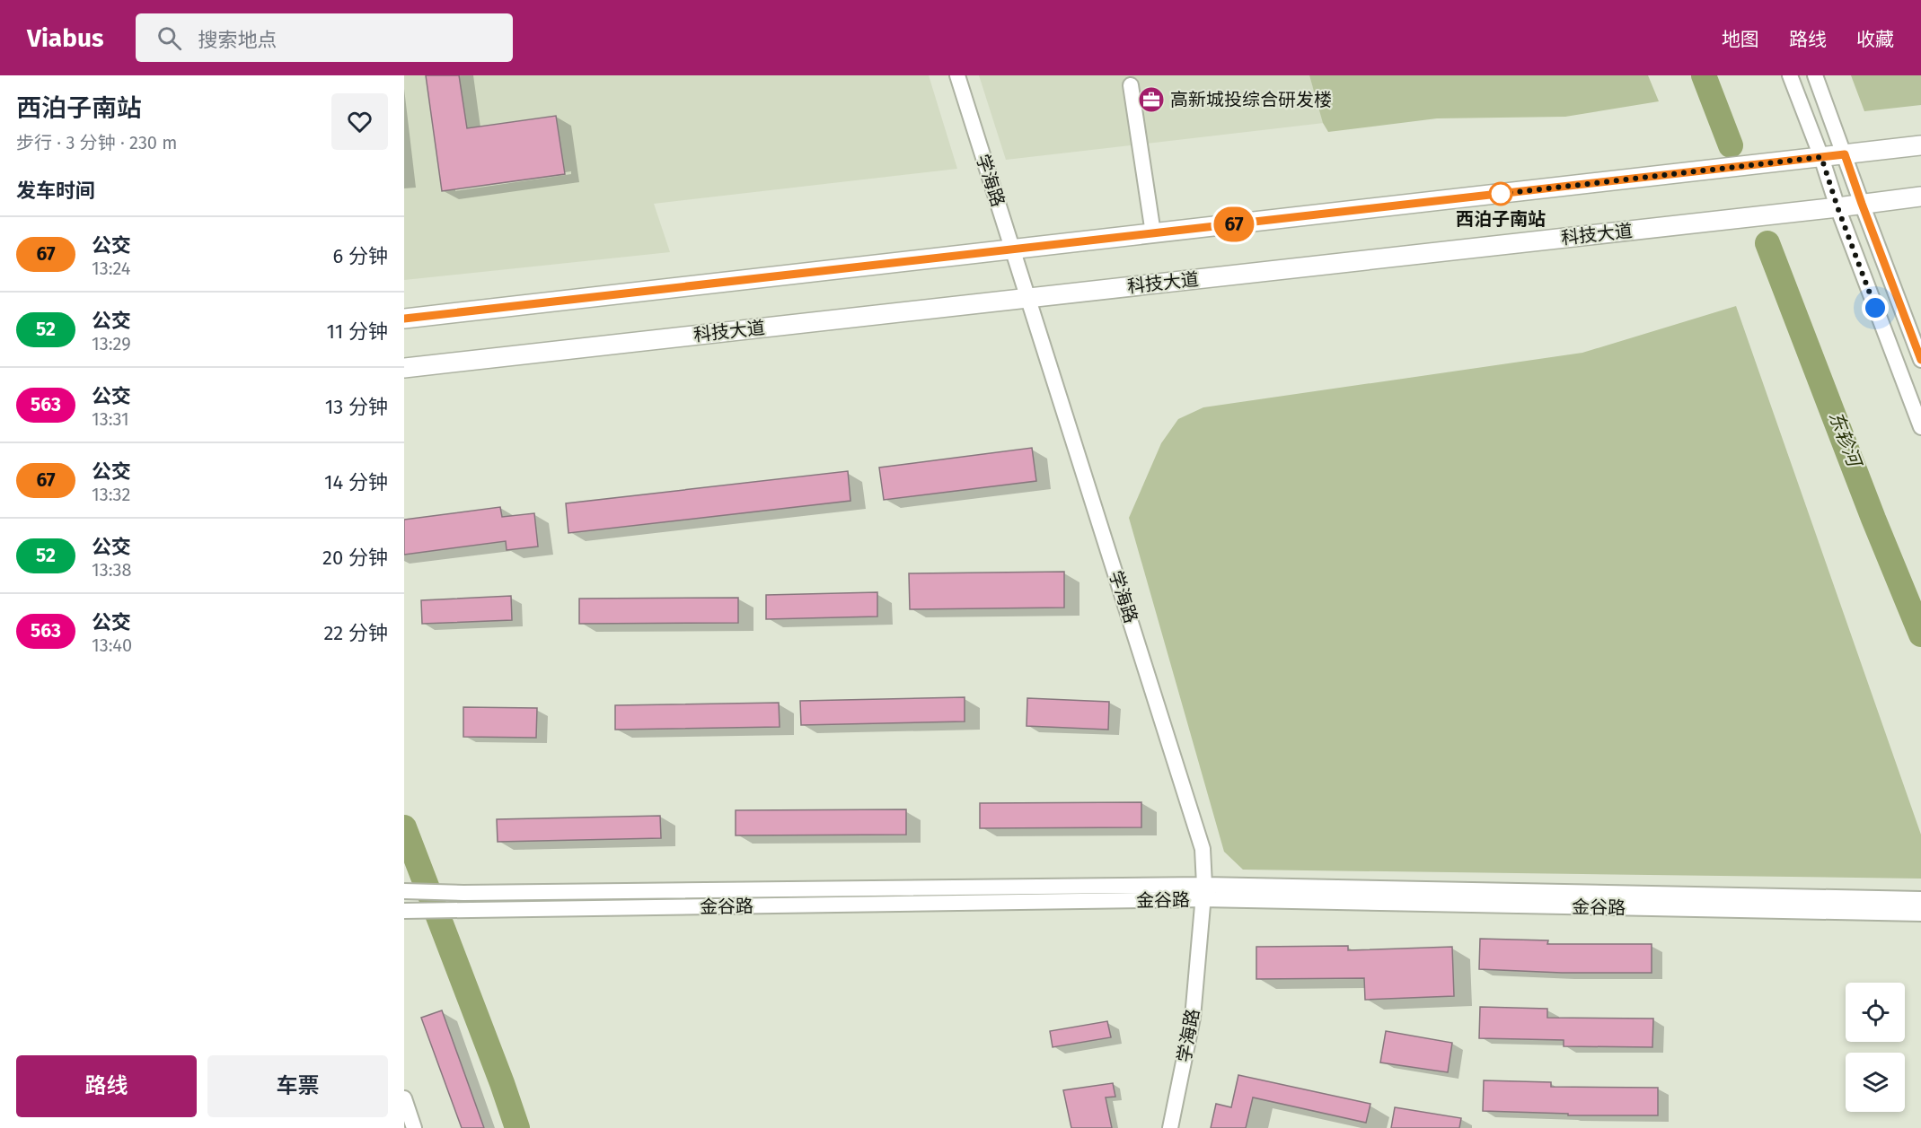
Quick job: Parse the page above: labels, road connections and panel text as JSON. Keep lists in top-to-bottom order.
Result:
{
  "streets": {
    "main road": ["科技大道"],
    "street": ["学海路", "金谷路"]
  },
  "crossings": [
    ["学海路", "科技大道"],
    ["学海路", "金谷路"]
  ],
  "water": ["东轸河"],
  "places": {
    "office": ["高新城投综合研发楼"],
    "other": ["西泊子南站"]
  },
  "lines": ["bus line 67"],
  "page": {
    "header": "Viabus",
    "search": "搜索地点",
    "nav": ["地图", "路线", "收藏"],
    "heading": [
      ["西泊子南站", "步行 · 3 分钟 · 230 m"],
      "发车时间"
    ],
    "on_map": "67",
    "list": [
      {
        "mark": "67",
        "name": "公交",
        "note": "13:24",
        "value": "6 分钟"
      },
      {
        "mark": "52",
        "name": "公交",
        "note": "13:29",
        "value": "11 分钟"
      },
      {
        "mark": "563",
        "name": "公交",
        "note": "13:31",
        "value": "13 分钟"
      },
      {
        "mark": "67",
        "name": "公交",
        "note": "13:32",
        "value": "14 分钟"
      },
      {
        "mark": "52",
        "name": "公交",
        "note": "13:38",
        "value": "20 分钟"
      },
      {
        "mark": "563",
        "name": "公交",
        "note": "13:40",
        "value": "22 分钟"
      }
    ],
    "buttons": ["路线", "车票"]
  }
}
